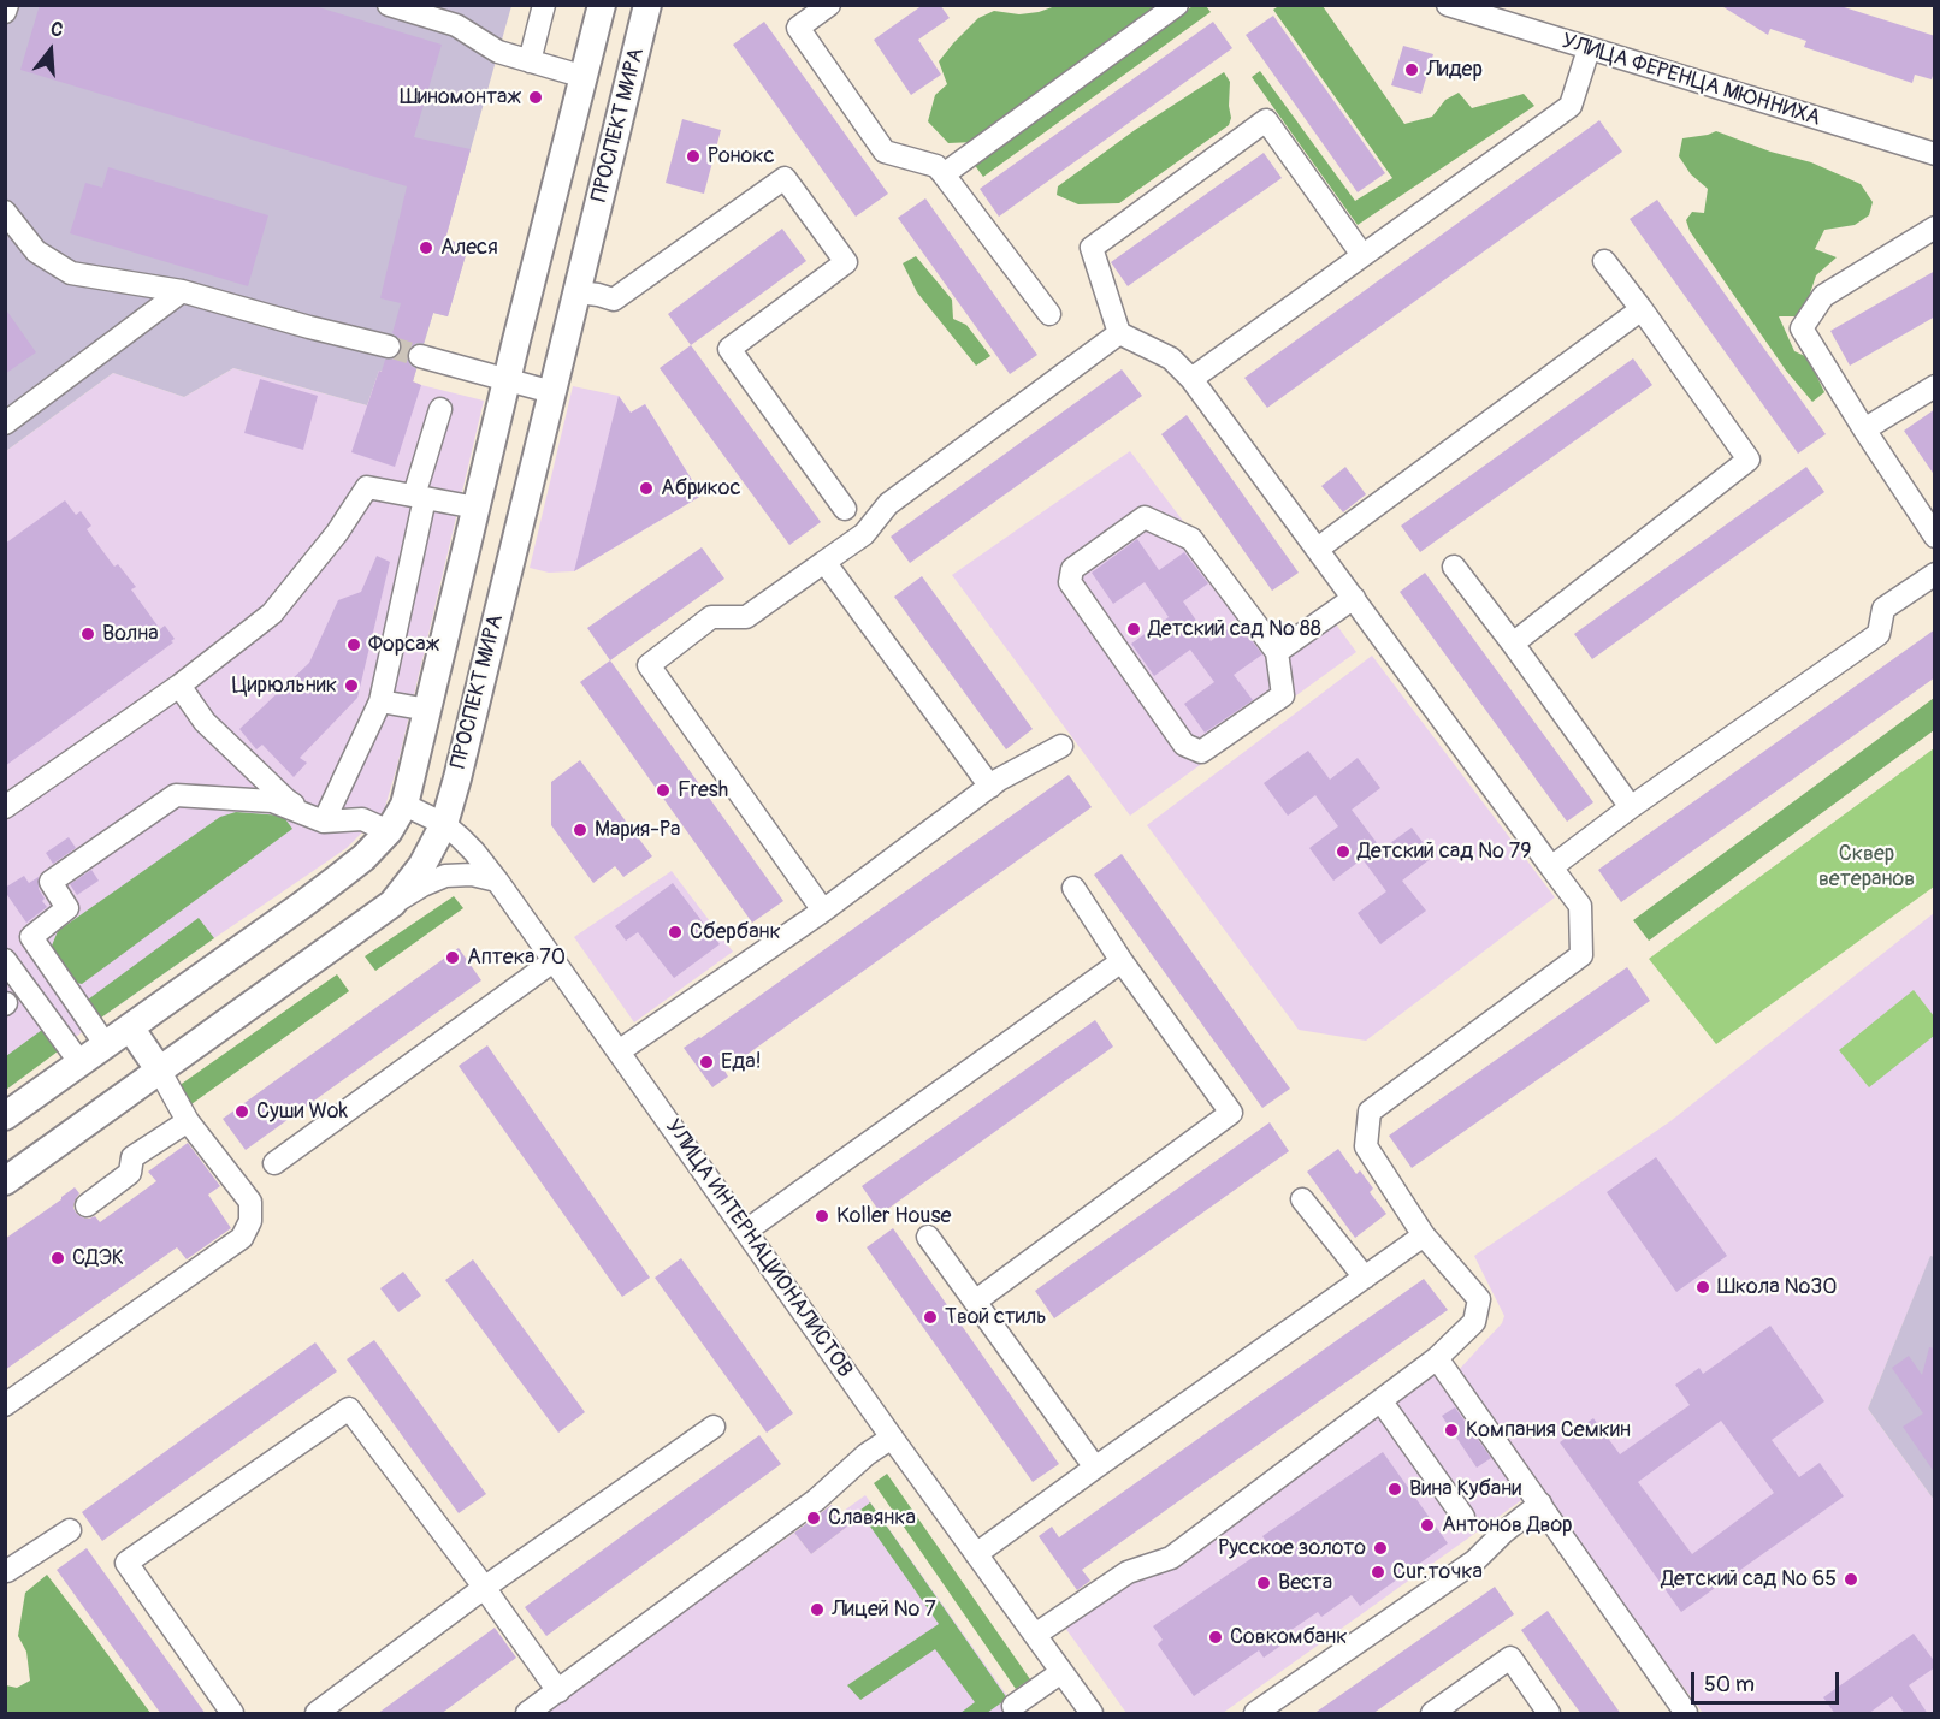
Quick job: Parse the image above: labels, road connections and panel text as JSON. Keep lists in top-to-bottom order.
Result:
{
  "streets": {
    "main road": ["ПРОСПЕКТ МИРА"],
    "street": ["УЛИЦА ФЕРЕНЦА МЮННИХА", "УЛИЦА ИНТЕРНАЦИОНАЛИСТОВ"]
  },
  "crossings": [
    ["ПРОСПЕКТ МИРА", "УЛИЦА ИНТЕРНАЦИОНАЛИСТОВ"]
  ],
  "parks": ["Сквер ветеранов"],
  "places": [
    "Лидер",
    "Шиномонтаж",
    "Ронокс",
    "Алеся",
    "Абрикос",
    "Детский сад № 88",
    "Волна",
    "Форсаж",
    "Цирюльник",
    "Fresh",
    "Мария-Ра",
    "Детский сад № 79",
    "Сбербанк",
    "Аптека 70",
    "Еда!",
    "Суши Wok",
    "Koller House",
    "СДЭК",
    "Школа №30",
    "Твой стиль",
    "Компания Семкин",
    "Вина Кубани",
    "Славянка",
    "Антонов Двор",
    "Русское золото",
    "Cur.точка",
    "Детский сад № 65",
    "Веста",
    "Лицей № 7",
    "Совкомбанк"
  ],
  "scale_bar": "50 m",
  "north": "top"
}
